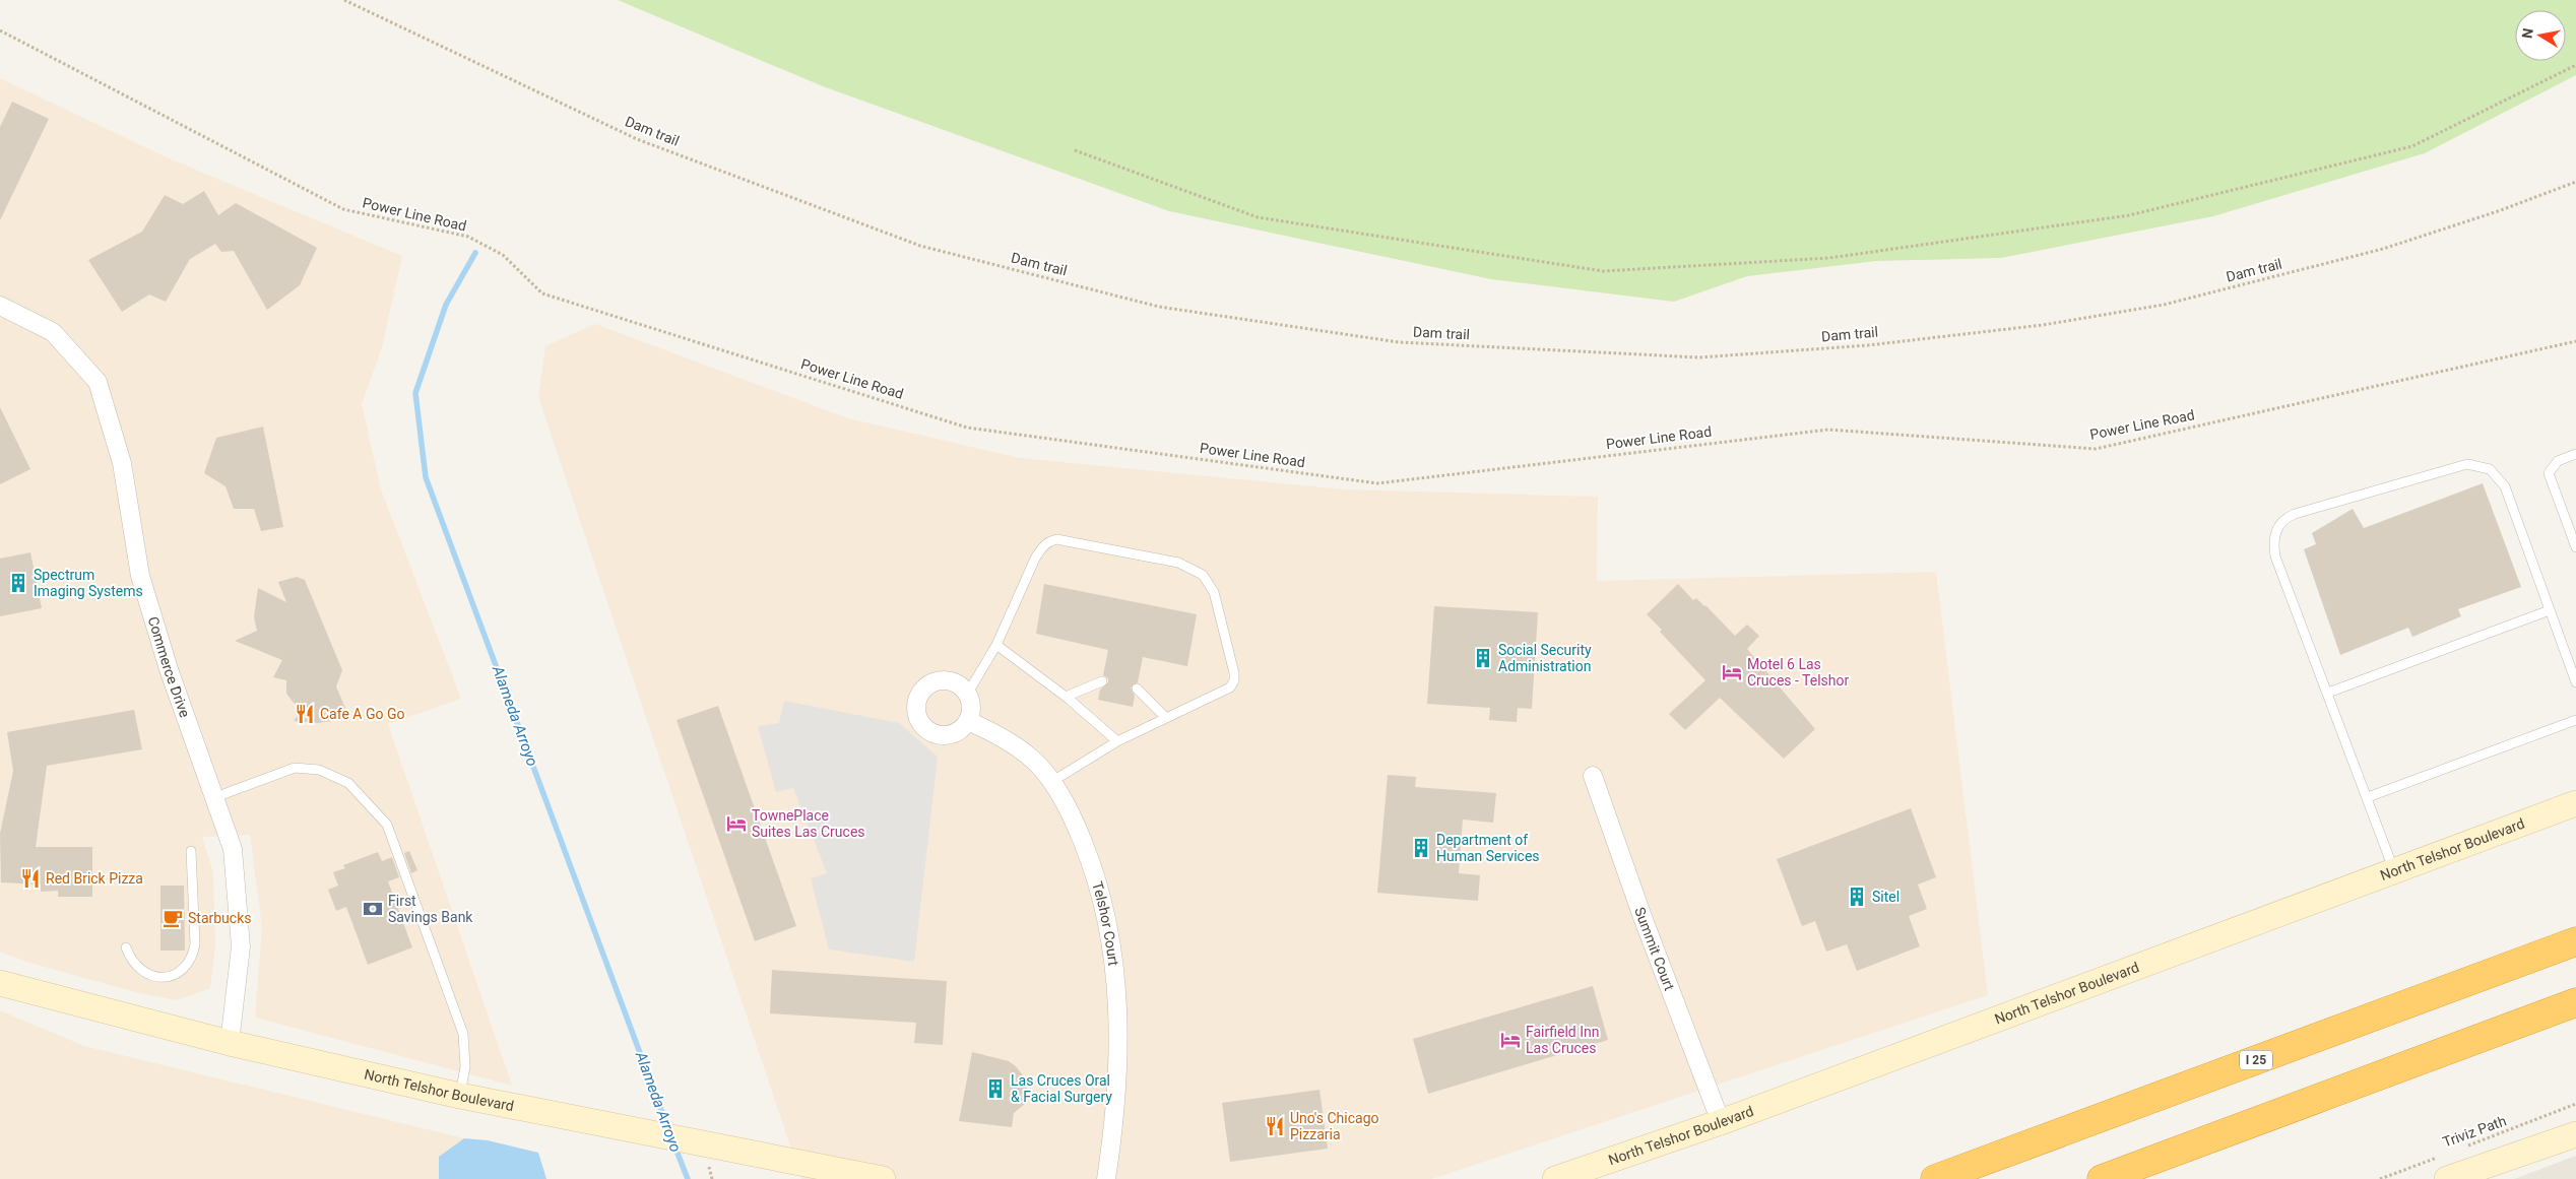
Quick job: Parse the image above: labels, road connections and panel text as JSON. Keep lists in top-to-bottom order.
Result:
{
  "streets": {
    "highway": ["I 25"],
    "main road": ["North Telshor Boulevard"],
    "street": ["Commerce Drive", "Telshor Court", "Summit Court"],
    "path": ["Dam trail", "Power Line Road", "Triviz Path"]
  },
  "crossings": [
    ["Commerce Drive", "North Telshor Boulevard"],
    ["North Telshor Boulevard", "Summit Court"]
  ],
  "water": ["Alameda Arroyo"],
  "places": {
    "building": [
      "Spectrum Imaging Systems",
      "Social Security Administration",
      "Department of Human Services",
      "Sitel",
      "Las Cruces Oral & Facial Surgery"
    ],
    "hotel": ["Motel 6 Las Cruces - Telshor", "TownePlace Suites Las Cruces", "Fairfield Inn Las Cruces"],
    "restaurant": ["Cafe A Go Go", "Red Brick Pizza", "Uno's Chicago Pizzaria"],
    "bank": ["First Savings Bank"],
    "cafe": ["Starbucks"]
  },
  "north": "left"
}
